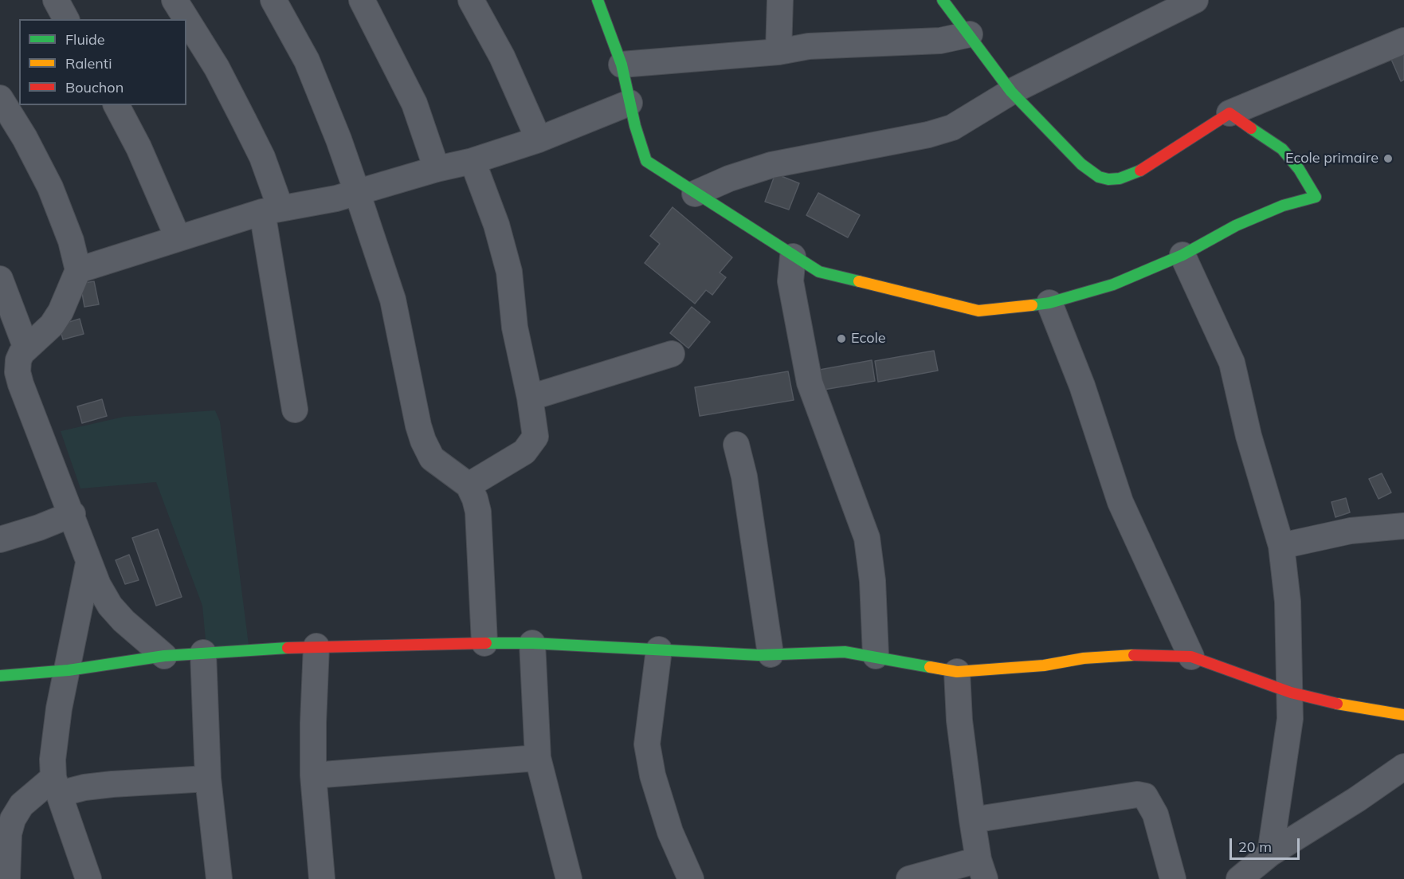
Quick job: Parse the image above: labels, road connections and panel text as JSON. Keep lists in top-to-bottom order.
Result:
{
  "places": ["Ecole primaire", "Ecole"],
  "legend": ["Fluide", "Ralenti", "Bouchon"],
  "scale_bar": "20 m"
}
